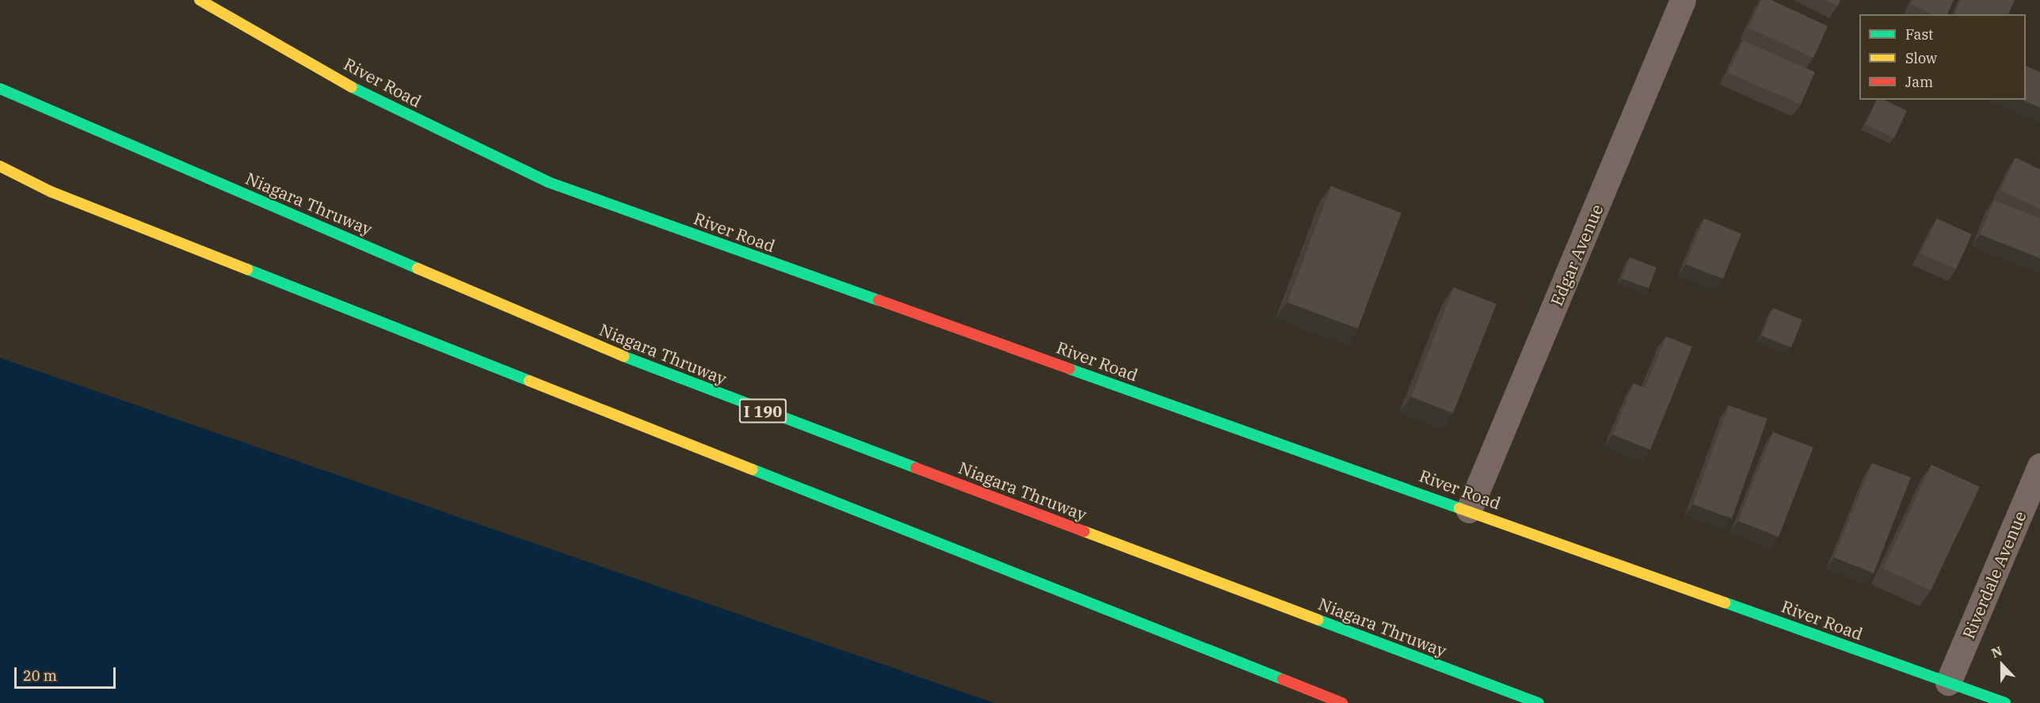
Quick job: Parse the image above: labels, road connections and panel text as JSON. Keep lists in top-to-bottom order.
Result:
{
  "streets": {
    "main road": ["River Road", "Niagara Thruway", "I 190"],
    "street": ["Edgar Avenue", "Riverdale Avenue"]
  },
  "crossings": [
    ["River Road", "Edgar Avenue"],
    ["River Road", "Riverdale Avenue"]
  ],
  "legend": ["Fast", "Slow", "Jam"],
  "scale_bar": "20 m",
  "north": "top"
}
